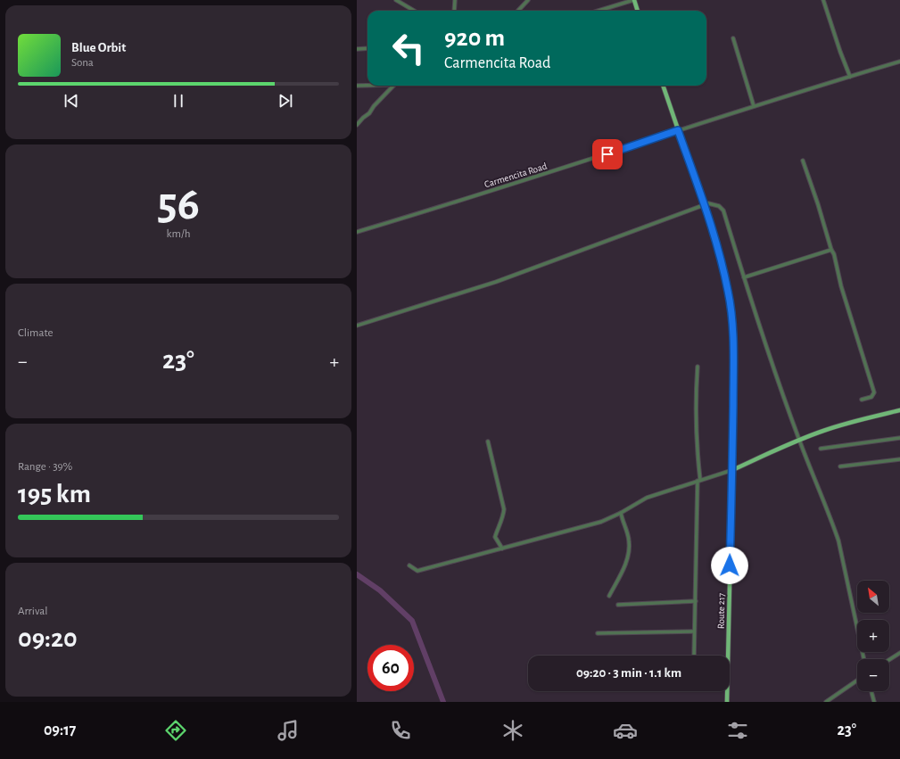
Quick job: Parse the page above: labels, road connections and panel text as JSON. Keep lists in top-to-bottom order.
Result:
{
  "streets": {
    "main road": ["Route 217"],
    "street": ["Carmencita Road"]
  },
  "crossings": [
    ["Carmencita Road", "Route 217"]
  ],
  "north": "top left",
  "page": {
    "turn": ["920 m", "Carmencita Road"],
    "song": ["Blue Orbit", "Sona"],
    "tile": [
      ["56", "km/h"],
      "Climate",
      ["Range · 39%", "195 km"],
      ["Arrival", "09:20"]
    ],
    "heat": ["−", "23°", "+"],
    "map_buttons": ["+", "−"],
    "limit": "60",
    "trip": "09:20 · 3 min · 1.1 km",
    "tabs": ["09:17", "23°"]
  }
}
